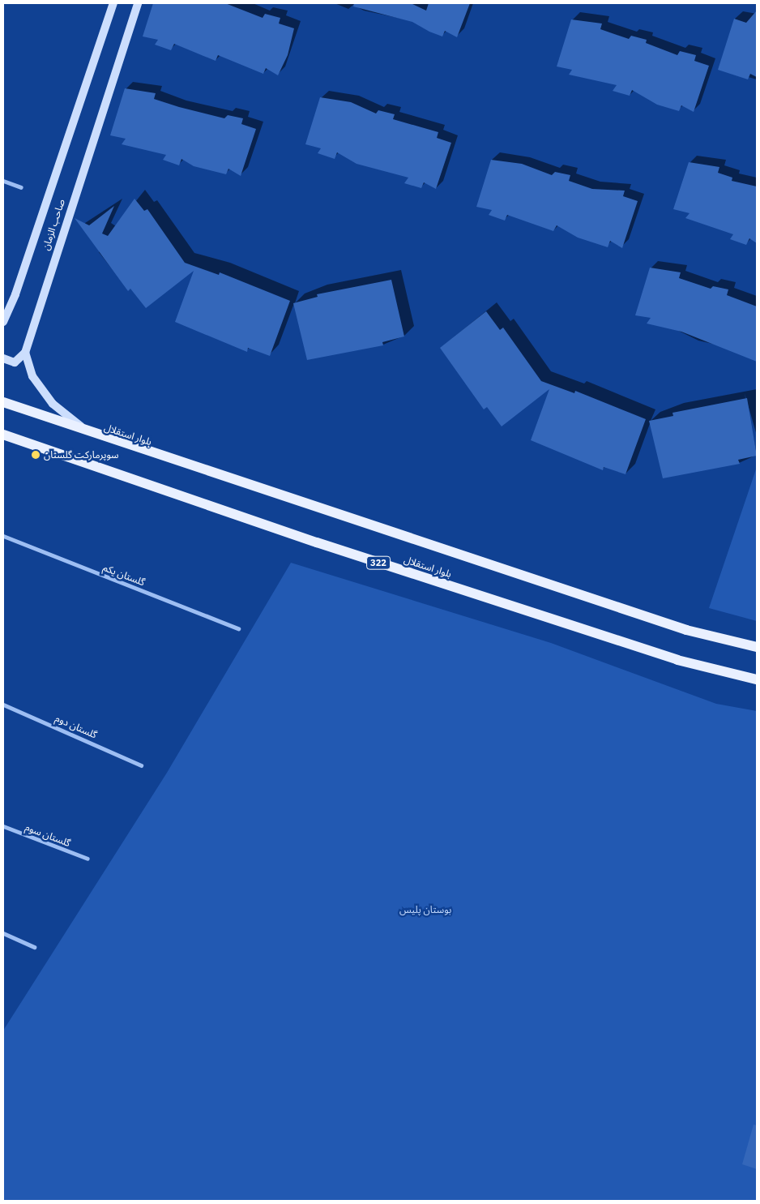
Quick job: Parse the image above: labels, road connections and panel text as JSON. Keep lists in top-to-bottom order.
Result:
{
  "streets": {
    "main road": ["صاحب الزمان", "بلوار استقلال", "322"],
    "street": ["گلستان یکم", "گلستان دوم", "گلستان سوم"]
  },
  "parks": ["بوستان پلیس"],
  "places": ["سوپرمارکت گلستان"]
}
